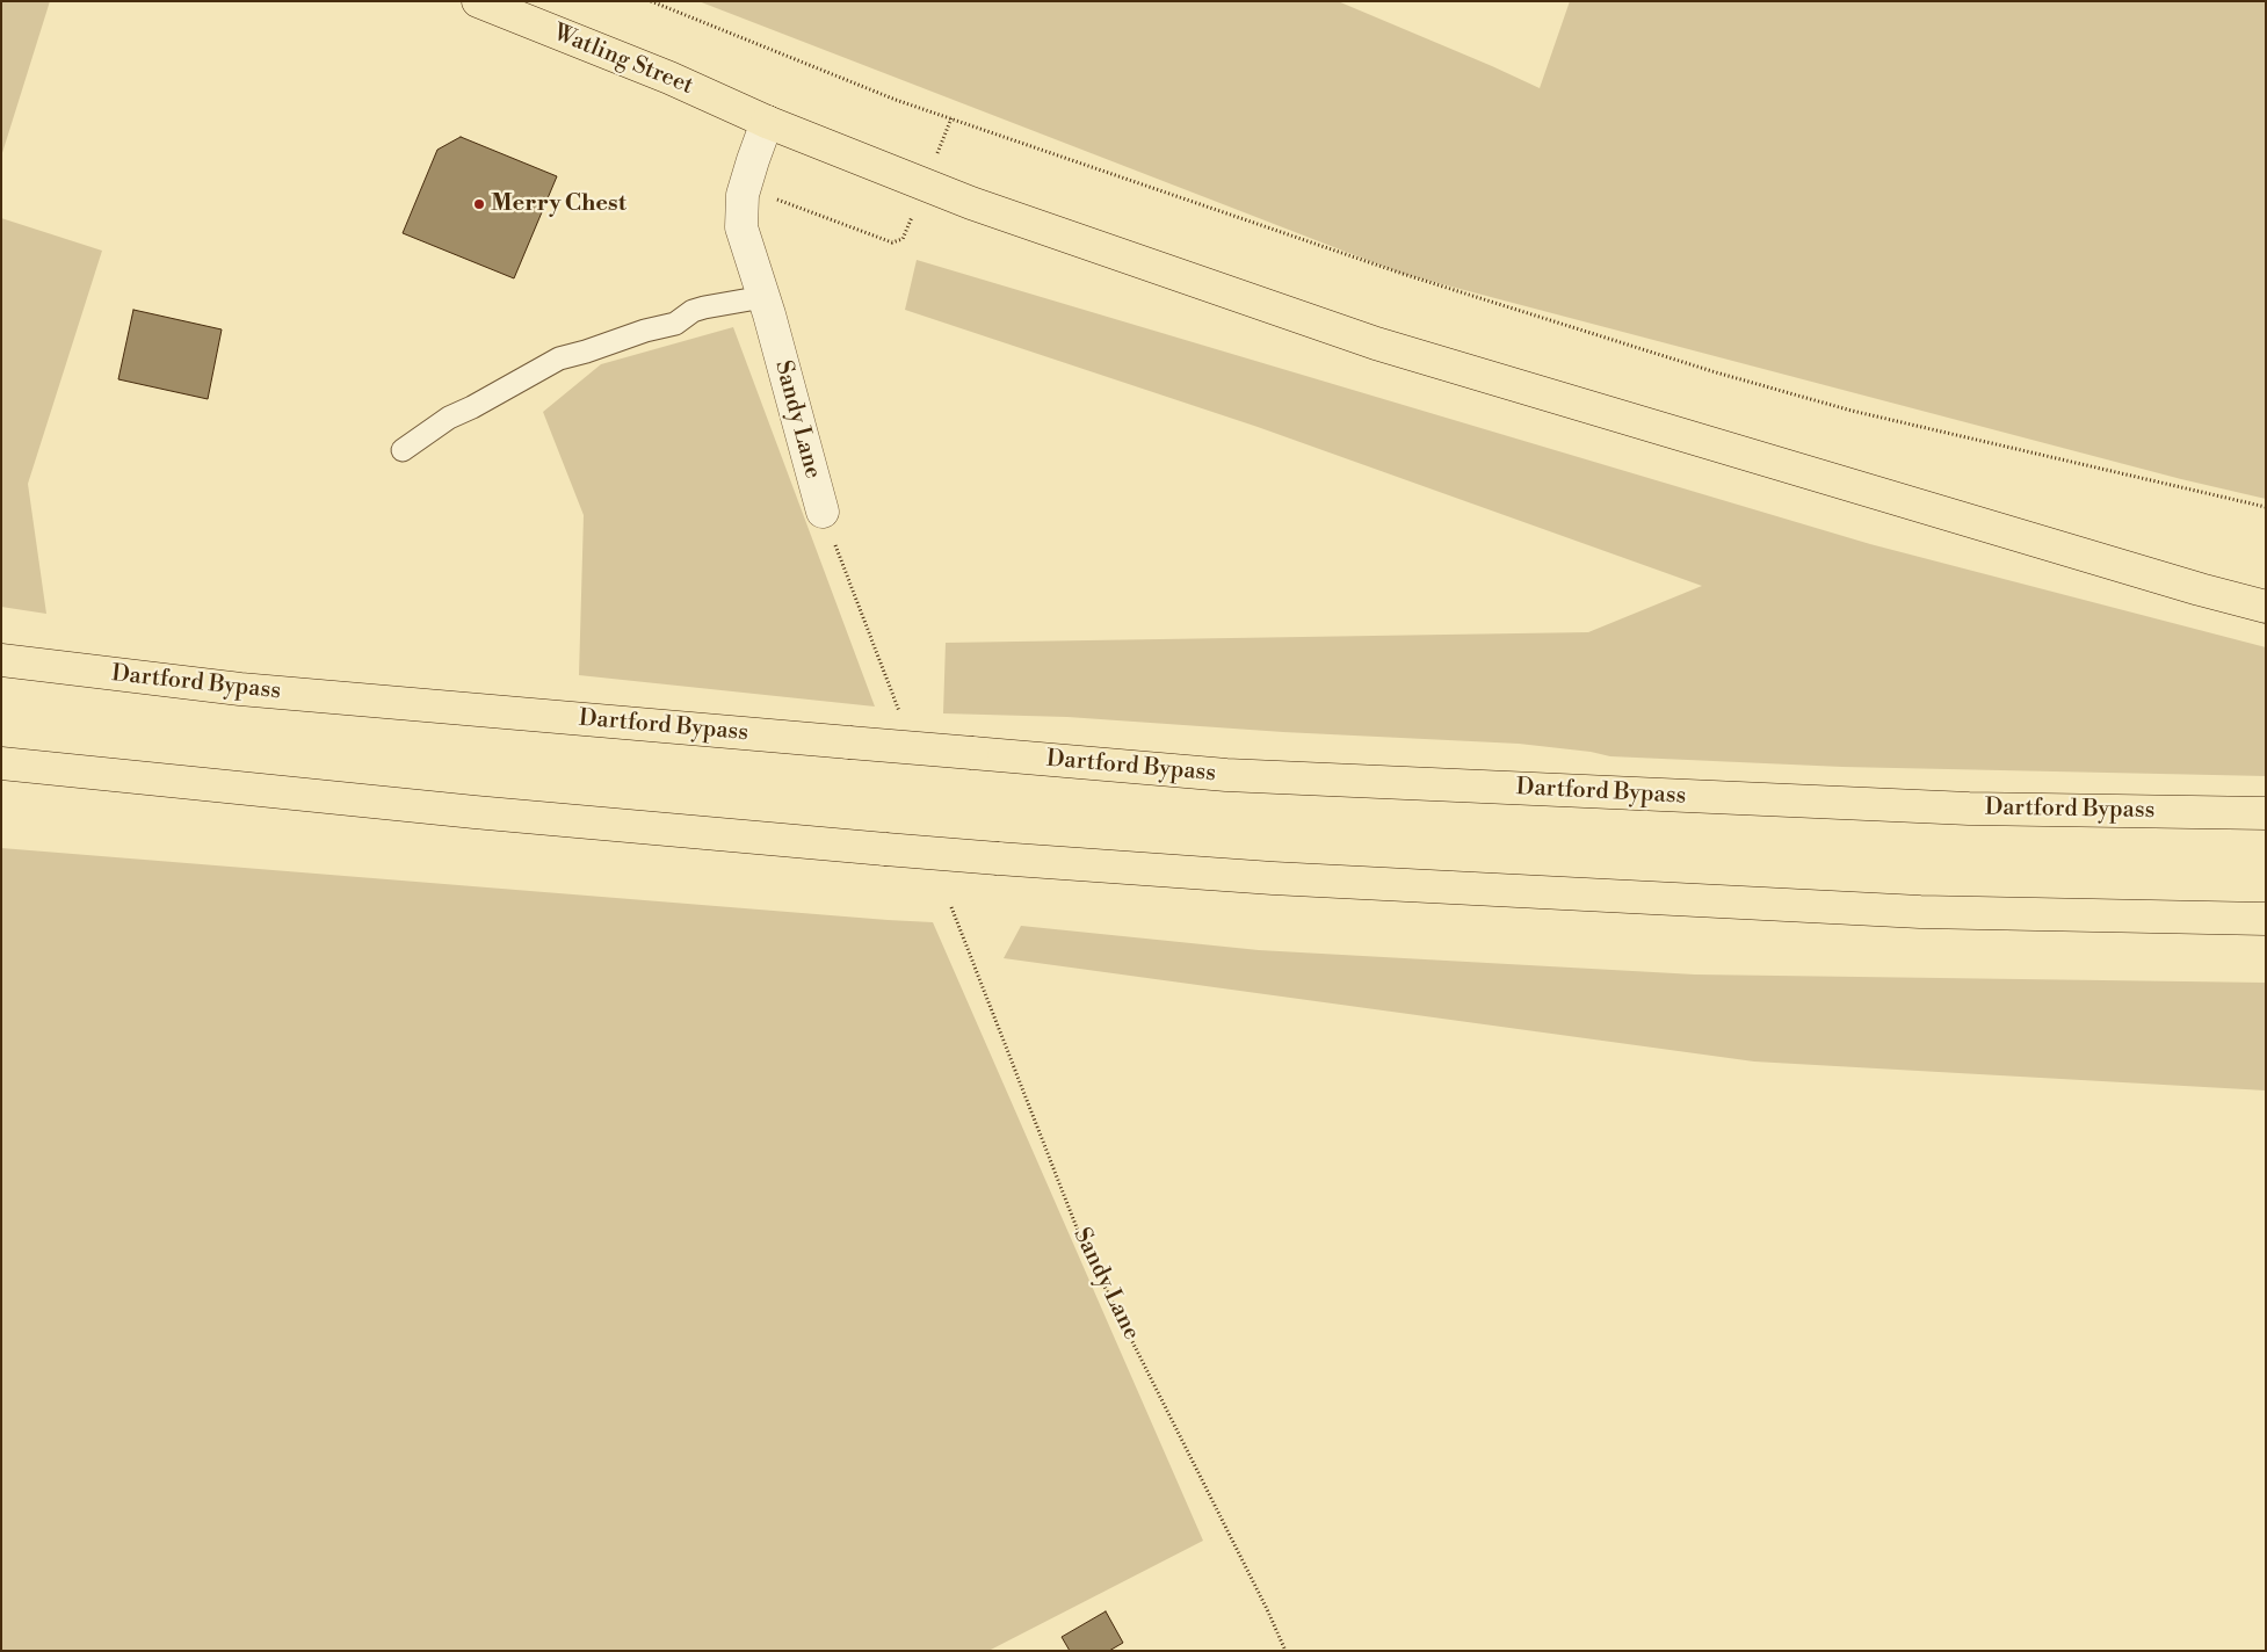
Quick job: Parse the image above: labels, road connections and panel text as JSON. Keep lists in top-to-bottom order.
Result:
{
  "streets": {
    "main road": ["Watling Street", "Dartford Bypass"],
    "street": ["Sandy Lane"]
  },
  "crossings": [
    ["Watling Street", "Sandy Lane"]
  ],
  "places": ["Merry Chest"]
}
